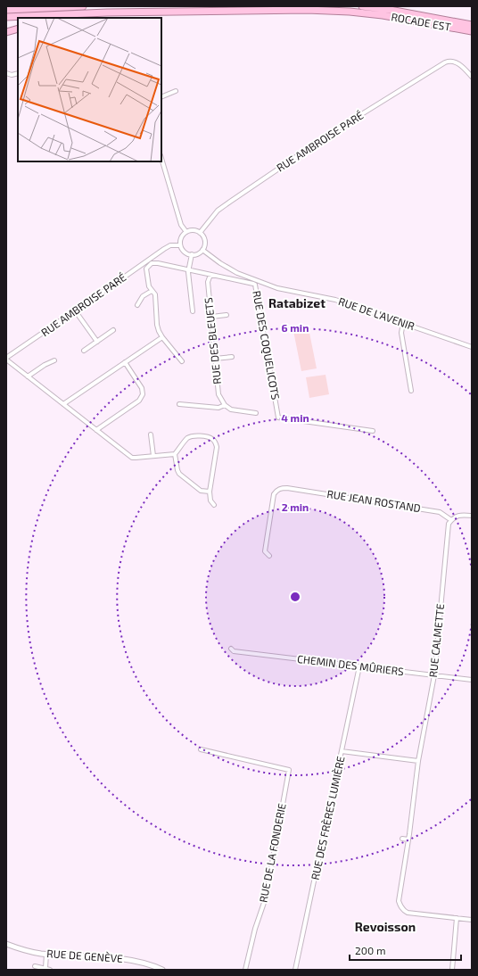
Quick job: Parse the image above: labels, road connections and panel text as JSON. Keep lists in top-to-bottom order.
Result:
{
  "streets": {
    "highway": ["ROCADE EST"],
    "street": [
      "RUE AMBROISE PARÉ",
      "RUE DE L'AVENIR",
      "RUE DES BLEUETS",
      "RUE DES COQUELICOTS",
      "RUE JEAN ROSTAND",
      "RUE CALMETTE",
      "CHEMIN DES MÛRIERS",
      "RUE DES FRÈRES LUMIÈRE",
      "RUE DE LA FONDERIE",
      "RUE DE GENÈVE"
    ]
  },
  "crossings": [
    ["RUE AMBROISE PARÉ", "RUE DE L'AVENIR"],
    ["RUE DES BLEUETS", "RUE DES COQUELICOTS"],
    ["RUE JEAN ROSTAND", "RUE CALMETTE"],
    ["RUE CALMETTE", "CHEMIN DES MÛRIERS"],
    ["CHEMIN DES MÛRIERS", "RUE DES FRÈRES LUMIÈRE"]
  ],
  "districts": ["Ratabizet", "Revoisson"],
  "scale_bar": "200 m",
  "rings": ["6 min", "4 min", "2 min"]
}
